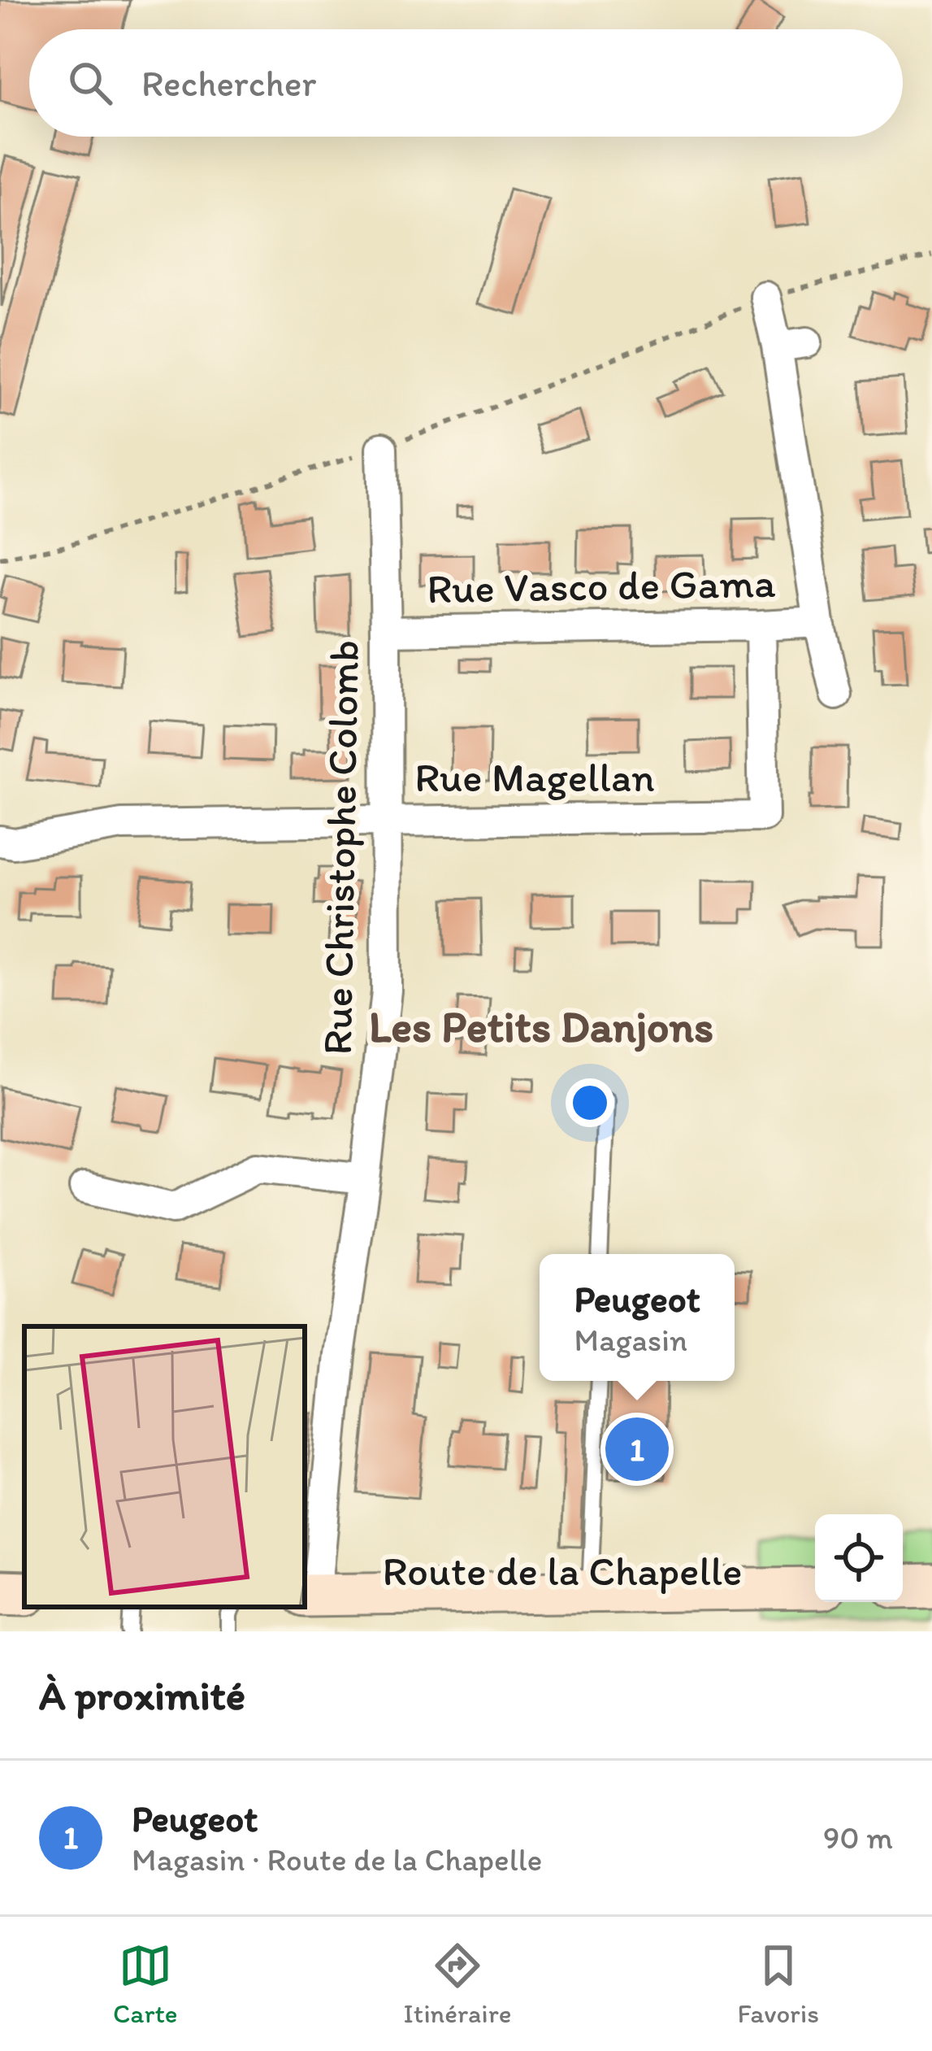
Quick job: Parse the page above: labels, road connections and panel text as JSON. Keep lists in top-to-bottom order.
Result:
{
  "streets": {
    "main road": ["Route de la Chapelle"],
    "street": ["Rue Vasco de Gama", "Rue Magellan", "Rue Christophe Colomb"]
  },
  "crossings": [
    ["Rue Vasco de Gama", "Rue Magellan"],
    ["Rue Vasco de Gama", "Rue Christophe Colomb"],
    ["Rue Magellan", "Rue Christophe Colomb"],
    ["Rue Christophe Colomb", "Route de la Chapelle"]
  ],
  "districts": ["Les Petits Danjons"],
  "page": {
    "search": "Rechercher",
    "popup": ["Peugeot", "Magasin"],
    "pins": "1",
    "heading": "À proximité",
    "list": [
      {
        "mark": "1",
        "name": "Peugeot",
        "note": "Magasin · Route de la Chapelle",
        "value": "90 m"
      }
    ],
    "nav": ["Carte", "Itinéraire", "Favoris"]
  }
}
